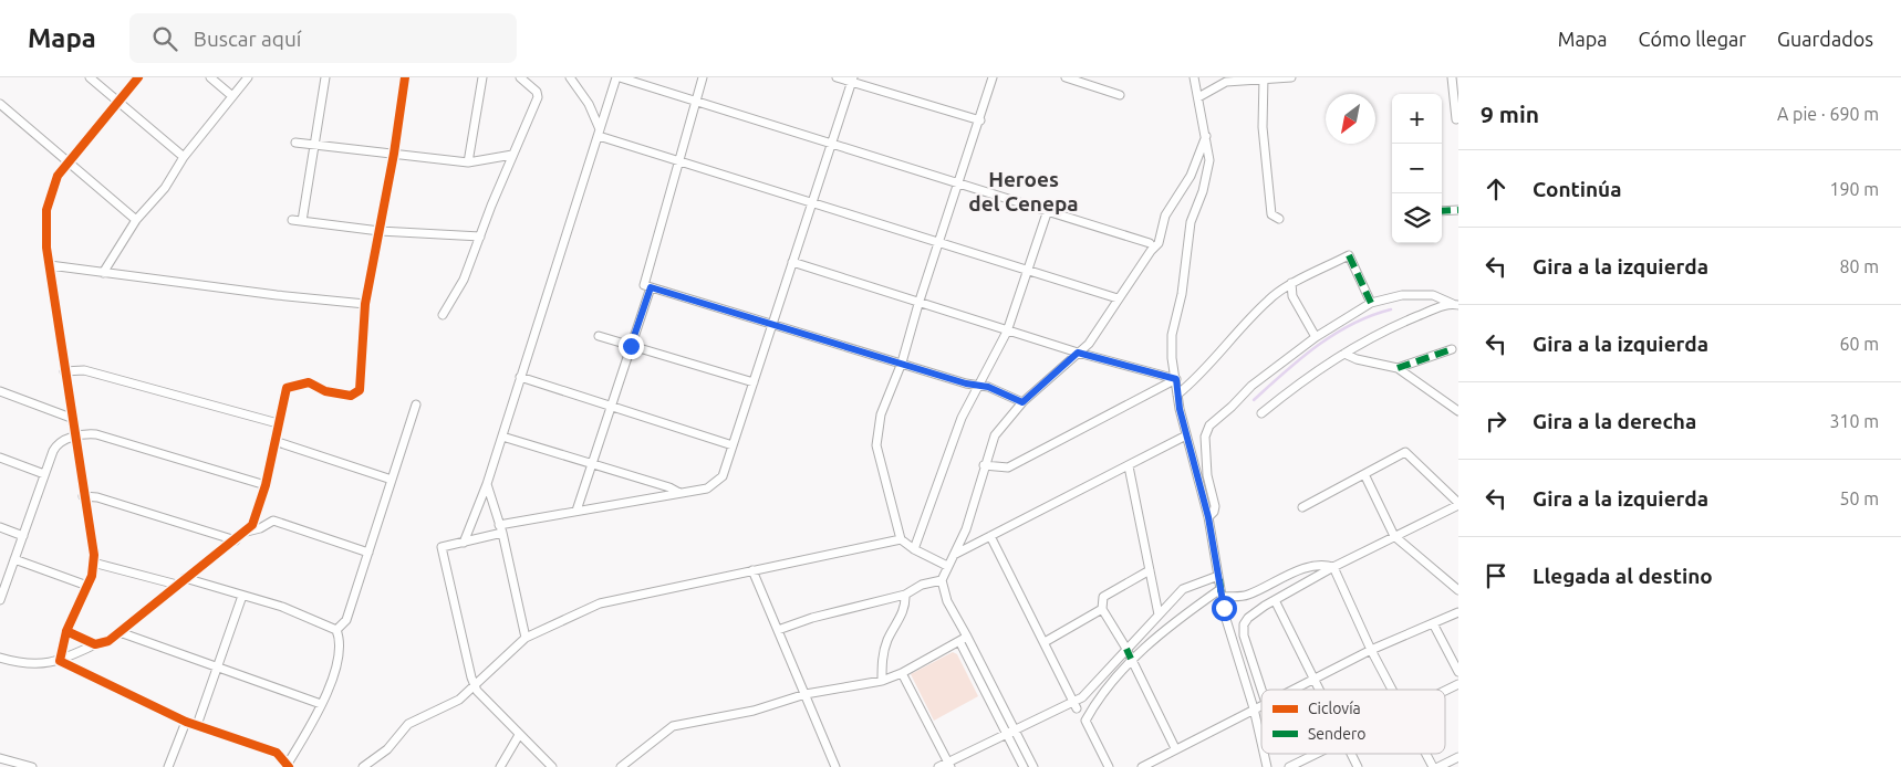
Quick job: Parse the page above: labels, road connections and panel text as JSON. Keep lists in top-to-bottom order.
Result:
{
  "districts": ["Heroes del Cenepa"],
  "legend": ["Ciclovía", "Sendero"],
  "north": "bottom left",
  "page": {
    "header": "Mapa",
    "search": "Buscar aquí",
    "nav": ["Mapa", "Cómo llegar", "Guardados"],
    "heading": ["9 min", "A pie · 690 m"],
    "map_buttons": ["+", "−"],
    "list": [
      ["Continúa", "190 m"],
      ["Gira a la izquierda", "80 m"],
      ["Gira a la izquierda", "60 m"],
      ["Gira a la derecha", "310 m"],
      ["Gira a la izquierda", "50 m"],
      "Llegada al destino"
    ]
  }
}
